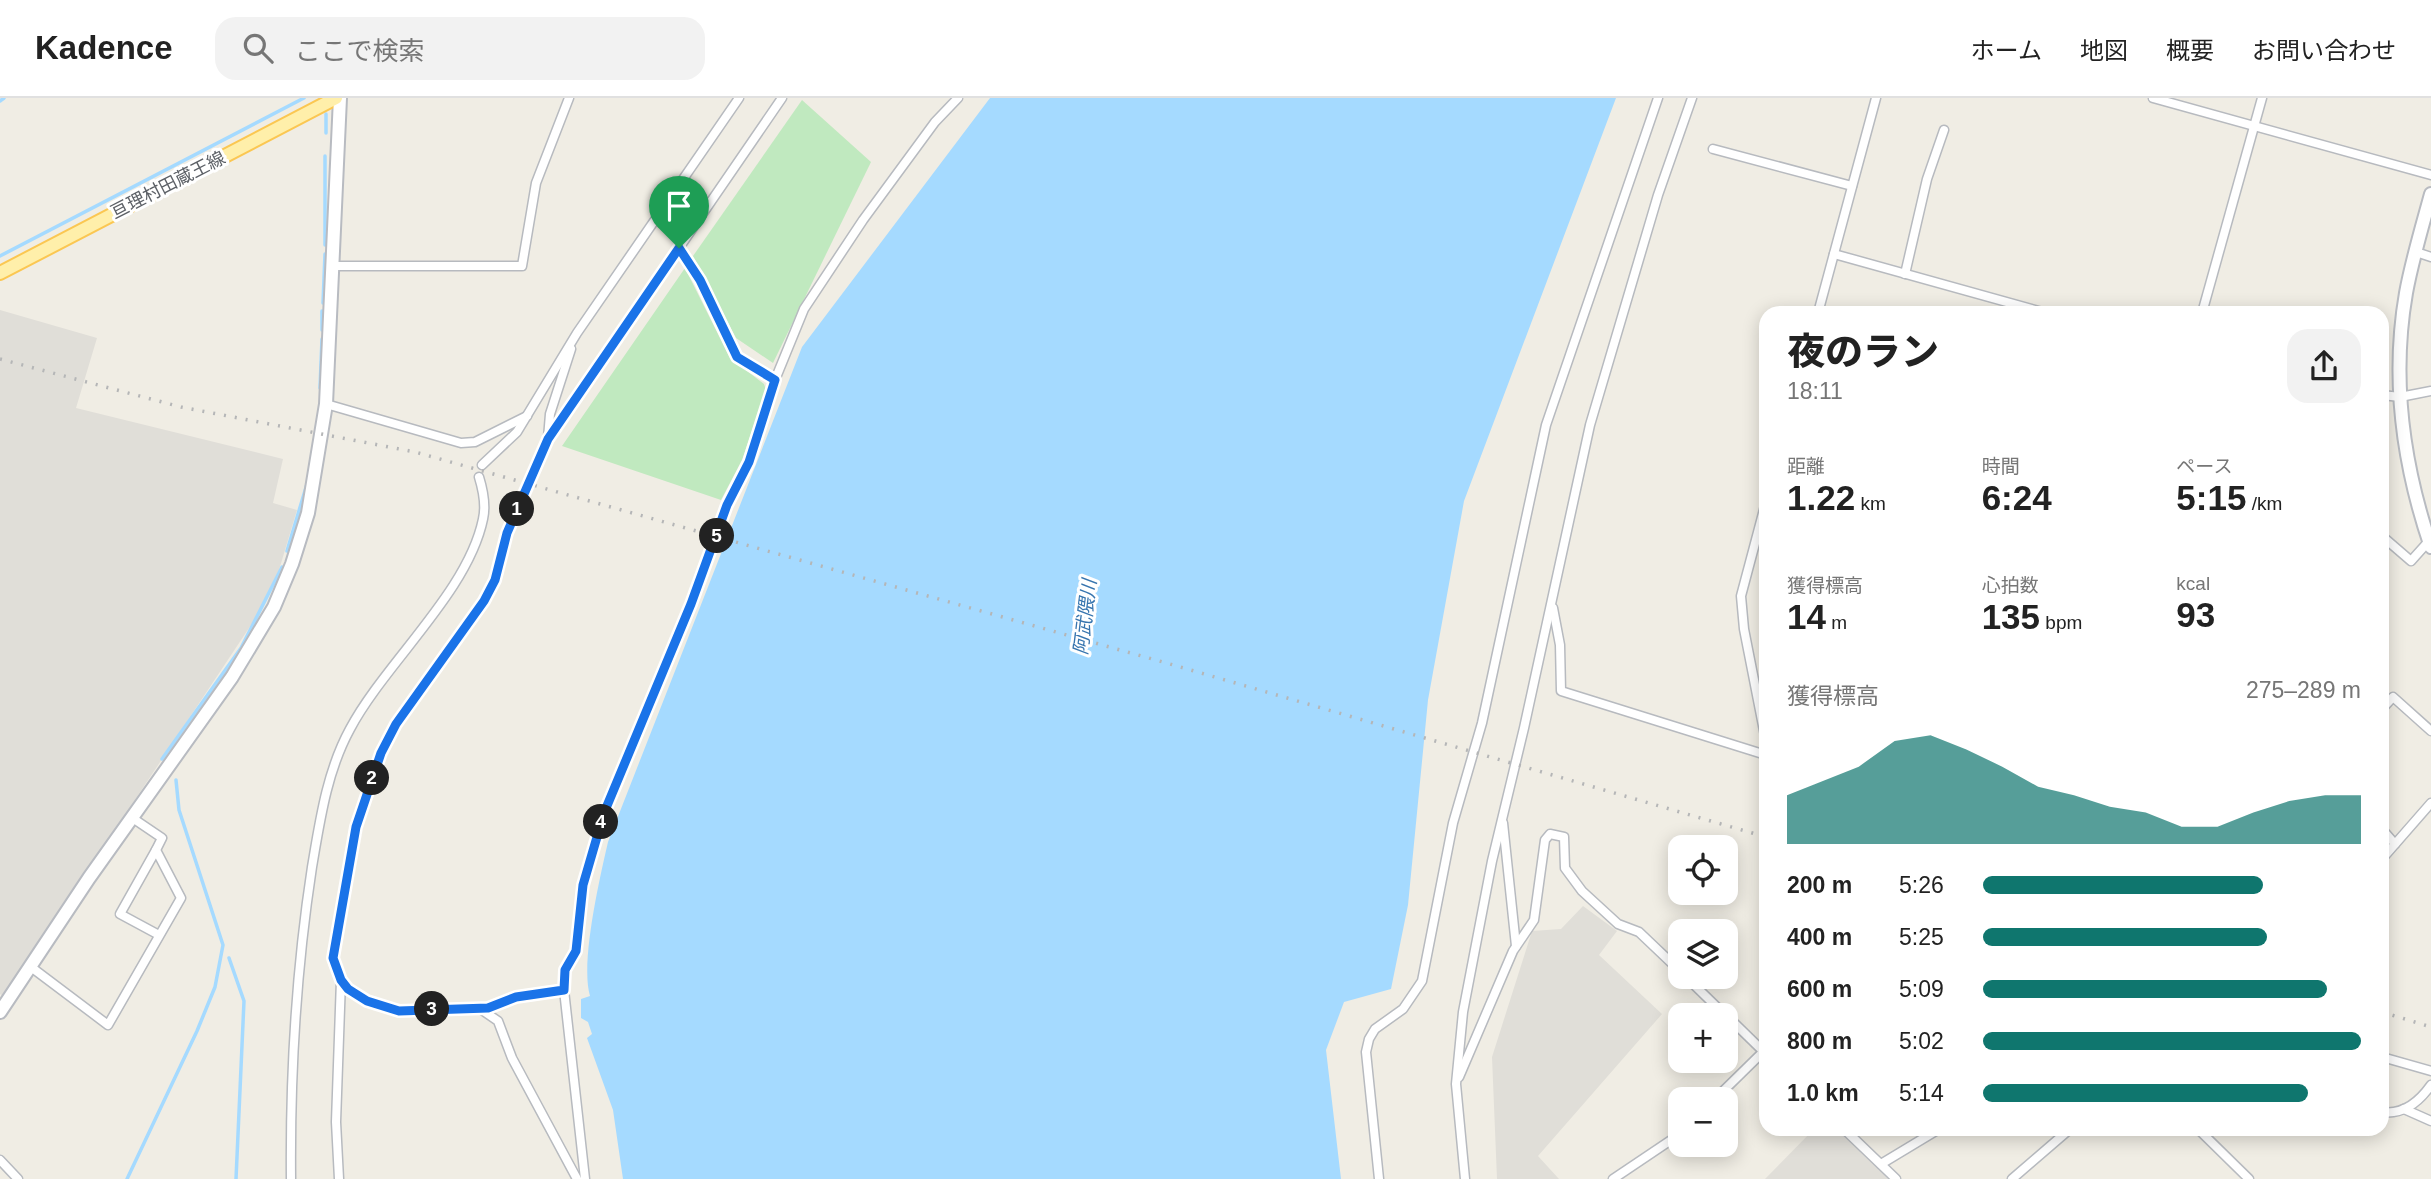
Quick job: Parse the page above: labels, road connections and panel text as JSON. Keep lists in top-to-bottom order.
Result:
{
  "streets": {
    "main road": ["亘理村田蔵王線"]
  },
  "water": ["阿武隈川"],
  "page": {
    "header": "Kadence",
    "search": "ここで検索",
    "nav": [
      "ホーム",
      "地図",
      "概要",
      "お問い合わせ"
    ],
    "heading": ["夜のラン", "18:11"],
    "stats": [
      ["距離", "1.22 km"],
      ["時間", "6:24"],
      ["ペース", "5:15 /km"],
      ["獲得標高", "14 m"],
      ["心拍数", "135 bpm"],
      ["kcal", "93"]
    ],
    "pins": [
      "1",
      "5",
      "2",
      "4",
      "3"
    ],
    "chart": ["獲得標高", "275–289 m"],
    "map_buttons": ["+", "−"],
    "list": [
      {
        "name": "200 m",
        "note": "5:26"
      },
      {
        "name": "400 m",
        "note": "5:25"
      },
      {
        "name": "600 m",
        "note": "5:09"
      },
      {
        "name": "800 m",
        "note": "5:02"
      },
      {
        "name": "1.0 km",
        "note": "5:14"
      }
    ]
  }
}
